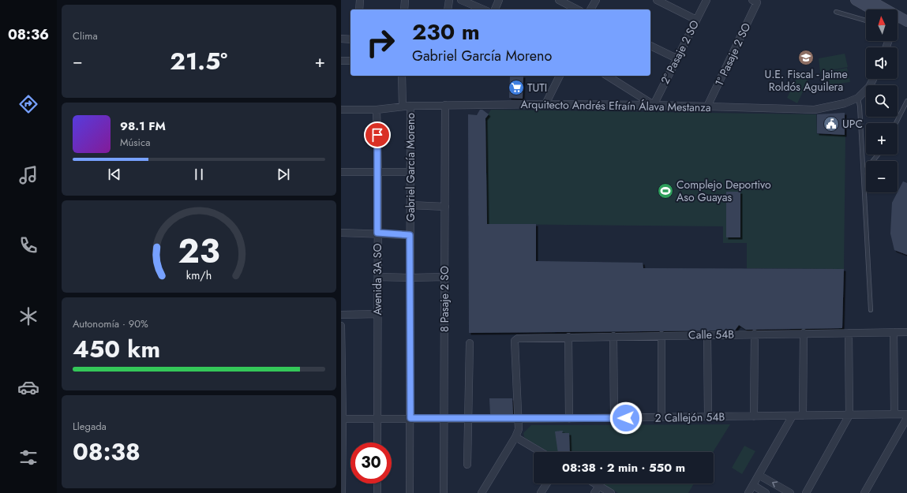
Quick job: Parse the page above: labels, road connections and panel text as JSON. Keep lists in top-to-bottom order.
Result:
{
  "streets": {
    "street": [
      "2º Pasaje 2 SO",
      "1º Pasaje 2 SO",
      "Arquitecto Andrés Efraín Álava Mestanza",
      "Gabriel García Moreno",
      "Avenida 3A SO",
      "8 Pasaje 2 SO",
      "Calle 54B",
      "2 Callejón 54B"
    ]
  },
  "crossings": [
    ["2º Pasaje 2 SO", "Arquitecto Andrés Efraín Álava Mestanza"],
    ["1º Pasaje 2 SO", "Arquitecto Andrés Efraín Álava Mestanza"],
    ["Arquitecto Andrés Efraín Álava Mestanza", "Gabriel García Moreno"],
    ["Arquitecto Andrés Efraín Álava Mestanza", "Avenida 3A SO"],
    ["Arquitecto Andrés Efraín Álava Mestanza", "8 Pasaje 2 SO"],
    ["Gabriel García Moreno", "2 Callejón 54B"],
    ["Avenida 3A SO", "2 Callejón 54B"],
    ["8 Pasaje 2 SO", "2 Callejón 54B"],
    ["Calle 54B", "2 Callejón 54B"]
  ],
  "places": {
    "school or university": ["U.E. Fiscal - Jaime Roldós Aguilera"],
    "supermarket": ["TUTI"],
    "public building": ["UPC"],
    "sports": ["Complejo Deportivo Aso Guayas"]
  },
  "north": "top",
  "page": {
    "tabs": "08:36",
    "tile": [
      "Clima",
      ["Autonomía · 90%", "450 km"],
      ["Llegada", "08:38"]
    ],
    "map_buttons": ["+", "−"],
    "turn": ["230 m", "Gabriel García Moreno"],
    "heat": ["−", "21.5°", "+"],
    "song": ["98.1 FM", "Música"],
    "limit": "30",
    "trip": "08:38 · 2 min · 550 m",
    "gauge": ["23", "km/h"]
  }
}
